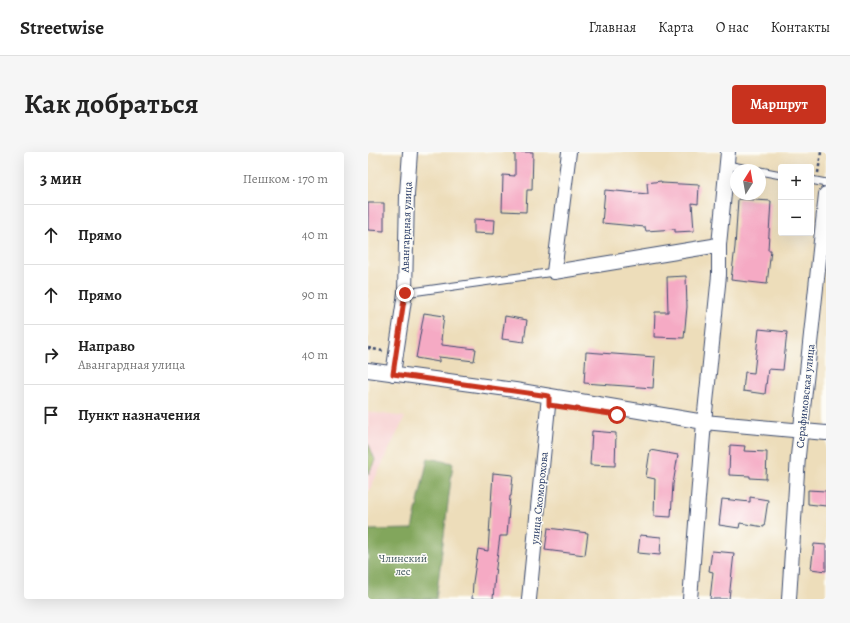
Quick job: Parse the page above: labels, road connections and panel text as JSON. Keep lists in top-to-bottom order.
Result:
{
  "streets": {
    "street": ["Авангардная улица", "Серафимовская улица", "улица Скоморохова"]
  },
  "parks": ["Члинский лес"],
  "north": "top",
  "page": {
    "header": "Streetwise",
    "nav": [
      "Главная",
      "Карта",
      "О нас",
      "Контакты"
    ],
    "title": "Как добраться",
    "buttons": "Маршрут",
    "heading": ["3 мин", "Пешком · 170 m"],
    "map_buttons": ["+", "−"],
    "list": [
      ["Прямо", "40 m"],
      ["Прямо", "90 m"],
      ["Направо", "Авангардная улица", "40 m"],
      "Пункт назначения"
    ]
  }
}
